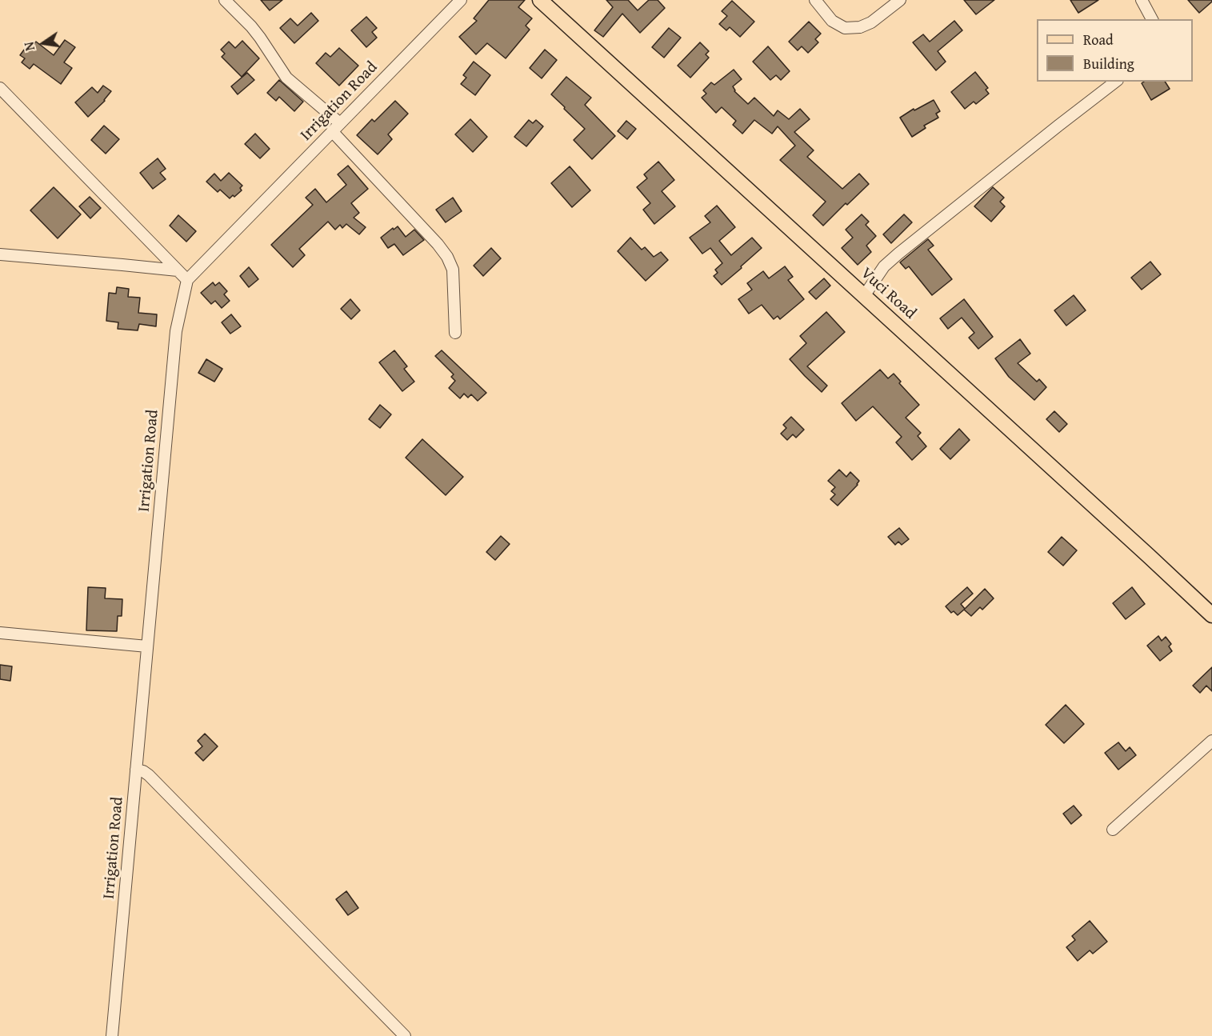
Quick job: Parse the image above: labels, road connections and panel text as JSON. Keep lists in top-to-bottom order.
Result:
{
  "streets": {
    "main road": ["Vuci Road"],
    "street": ["Irrigation Road"]
  },
  "legend": ["Road", "Building"],
  "north": "left"
}
